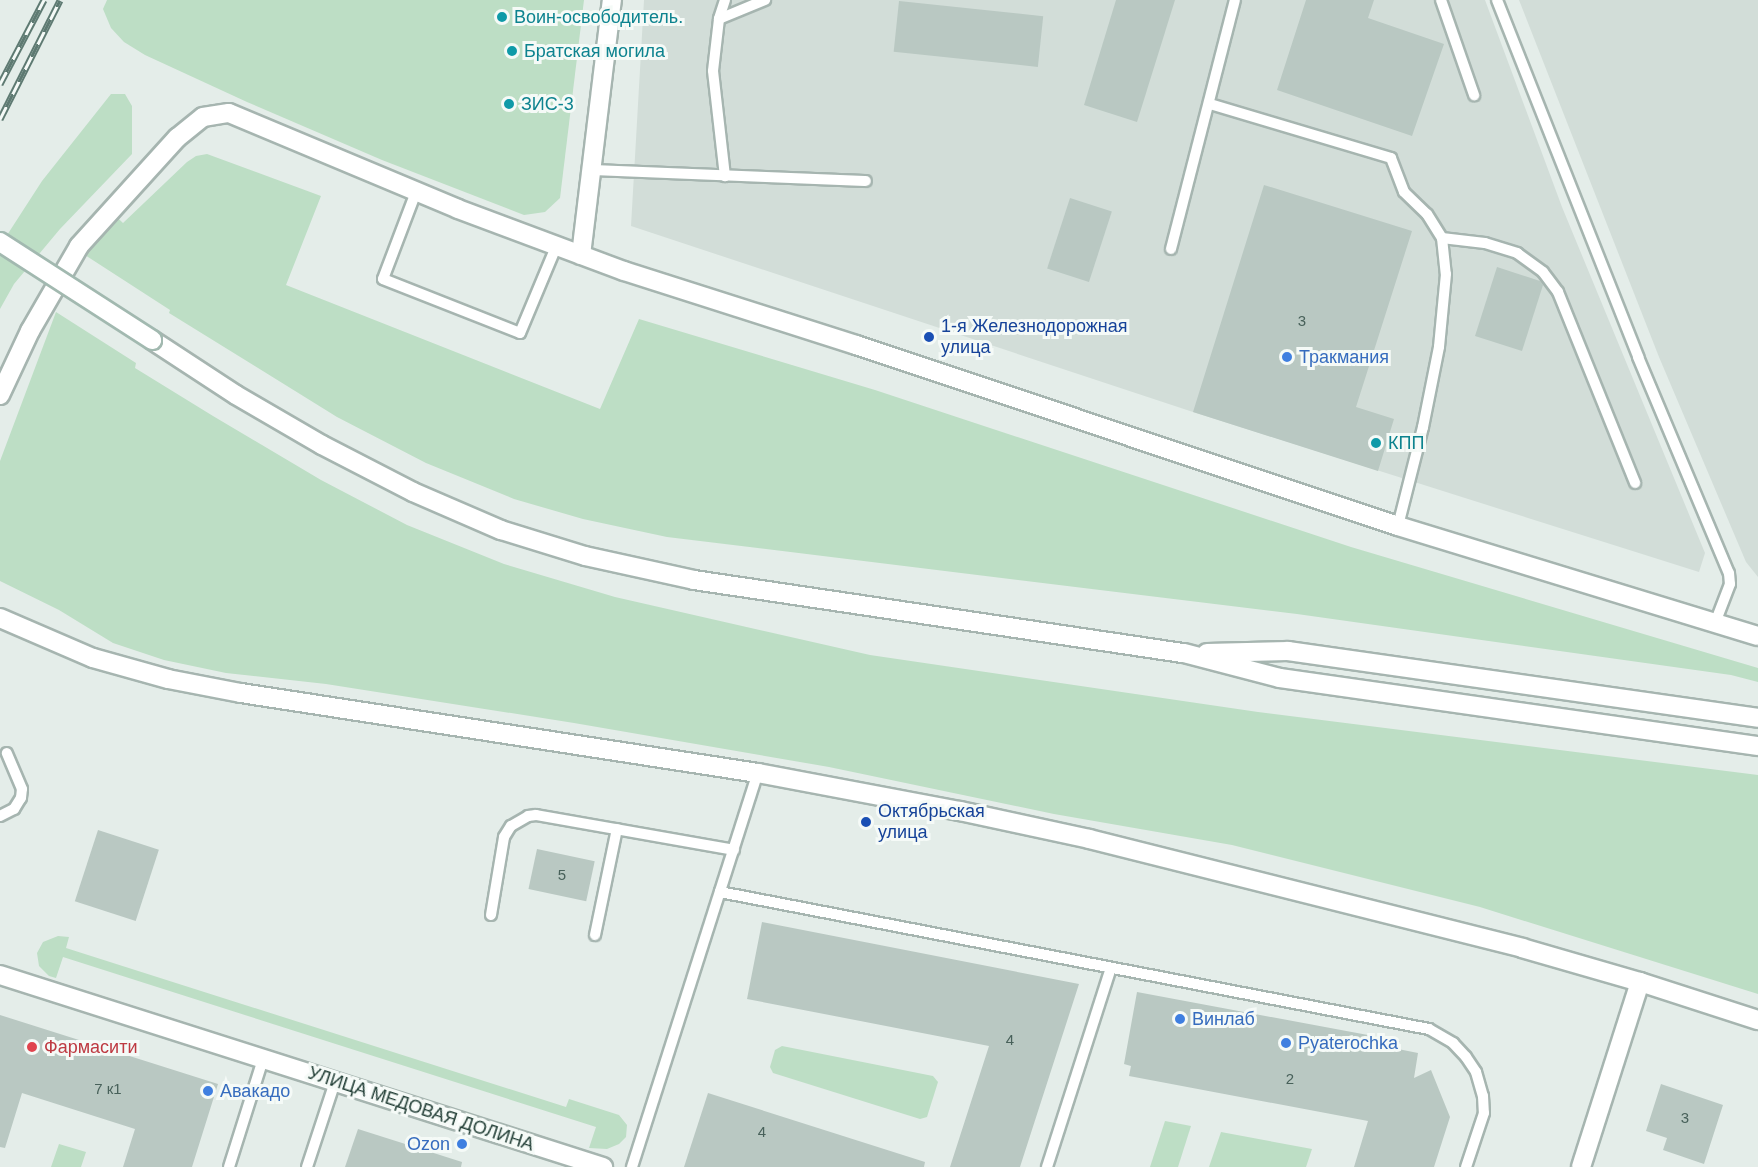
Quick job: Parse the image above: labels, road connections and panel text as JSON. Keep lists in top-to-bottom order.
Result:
{
  "streets": {
    "street": ["УЛИЦА МЕДОВАЯ ДОЛИНА"]
  },
  "places": [
    "Воин-освободитель.",
    "Братская могила",
    "ЗИС-3",
    "1-я Железнодорожная улица",
    "Тракмания",
    "КПП",
    "Октябрьская улица",
    "Винлаб",
    "Pyaterochka",
    "Фармасити",
    "Авакадо",
    "Ozon"
  ],
  "house_numbers": [
    "3",
    "5",
    "4",
    "2",
    "7 к1",
    "3",
    "4"
  ]
}
